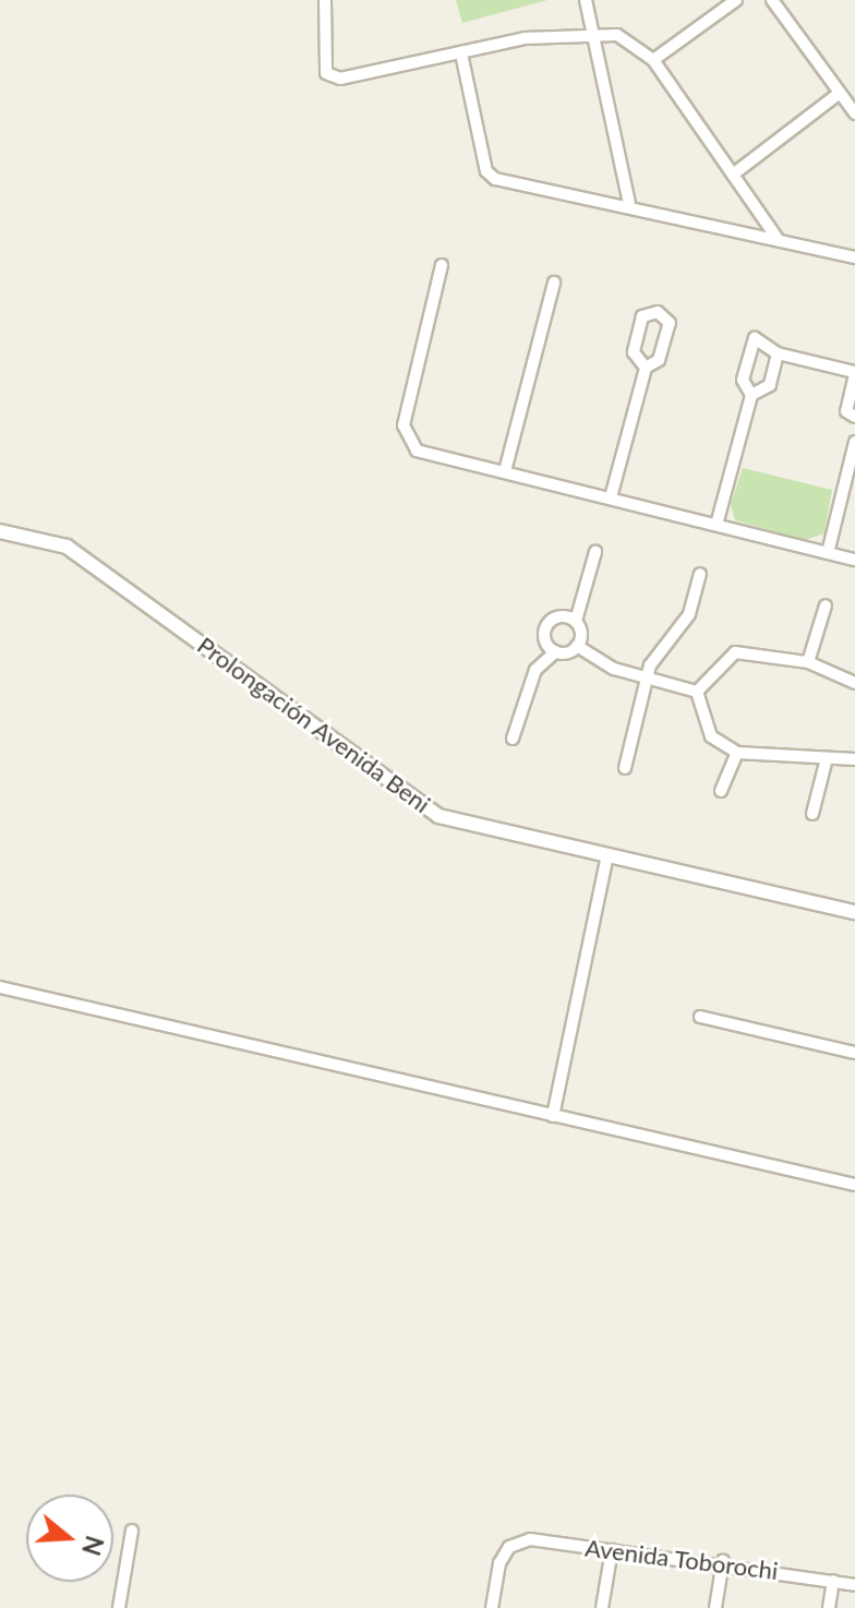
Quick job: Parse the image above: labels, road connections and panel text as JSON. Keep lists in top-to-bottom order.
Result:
{
  "streets": {
    "street": ["Prolongación Avenida Beni", "Avenida Toborochi"]
  },
  "north": "right"
}
